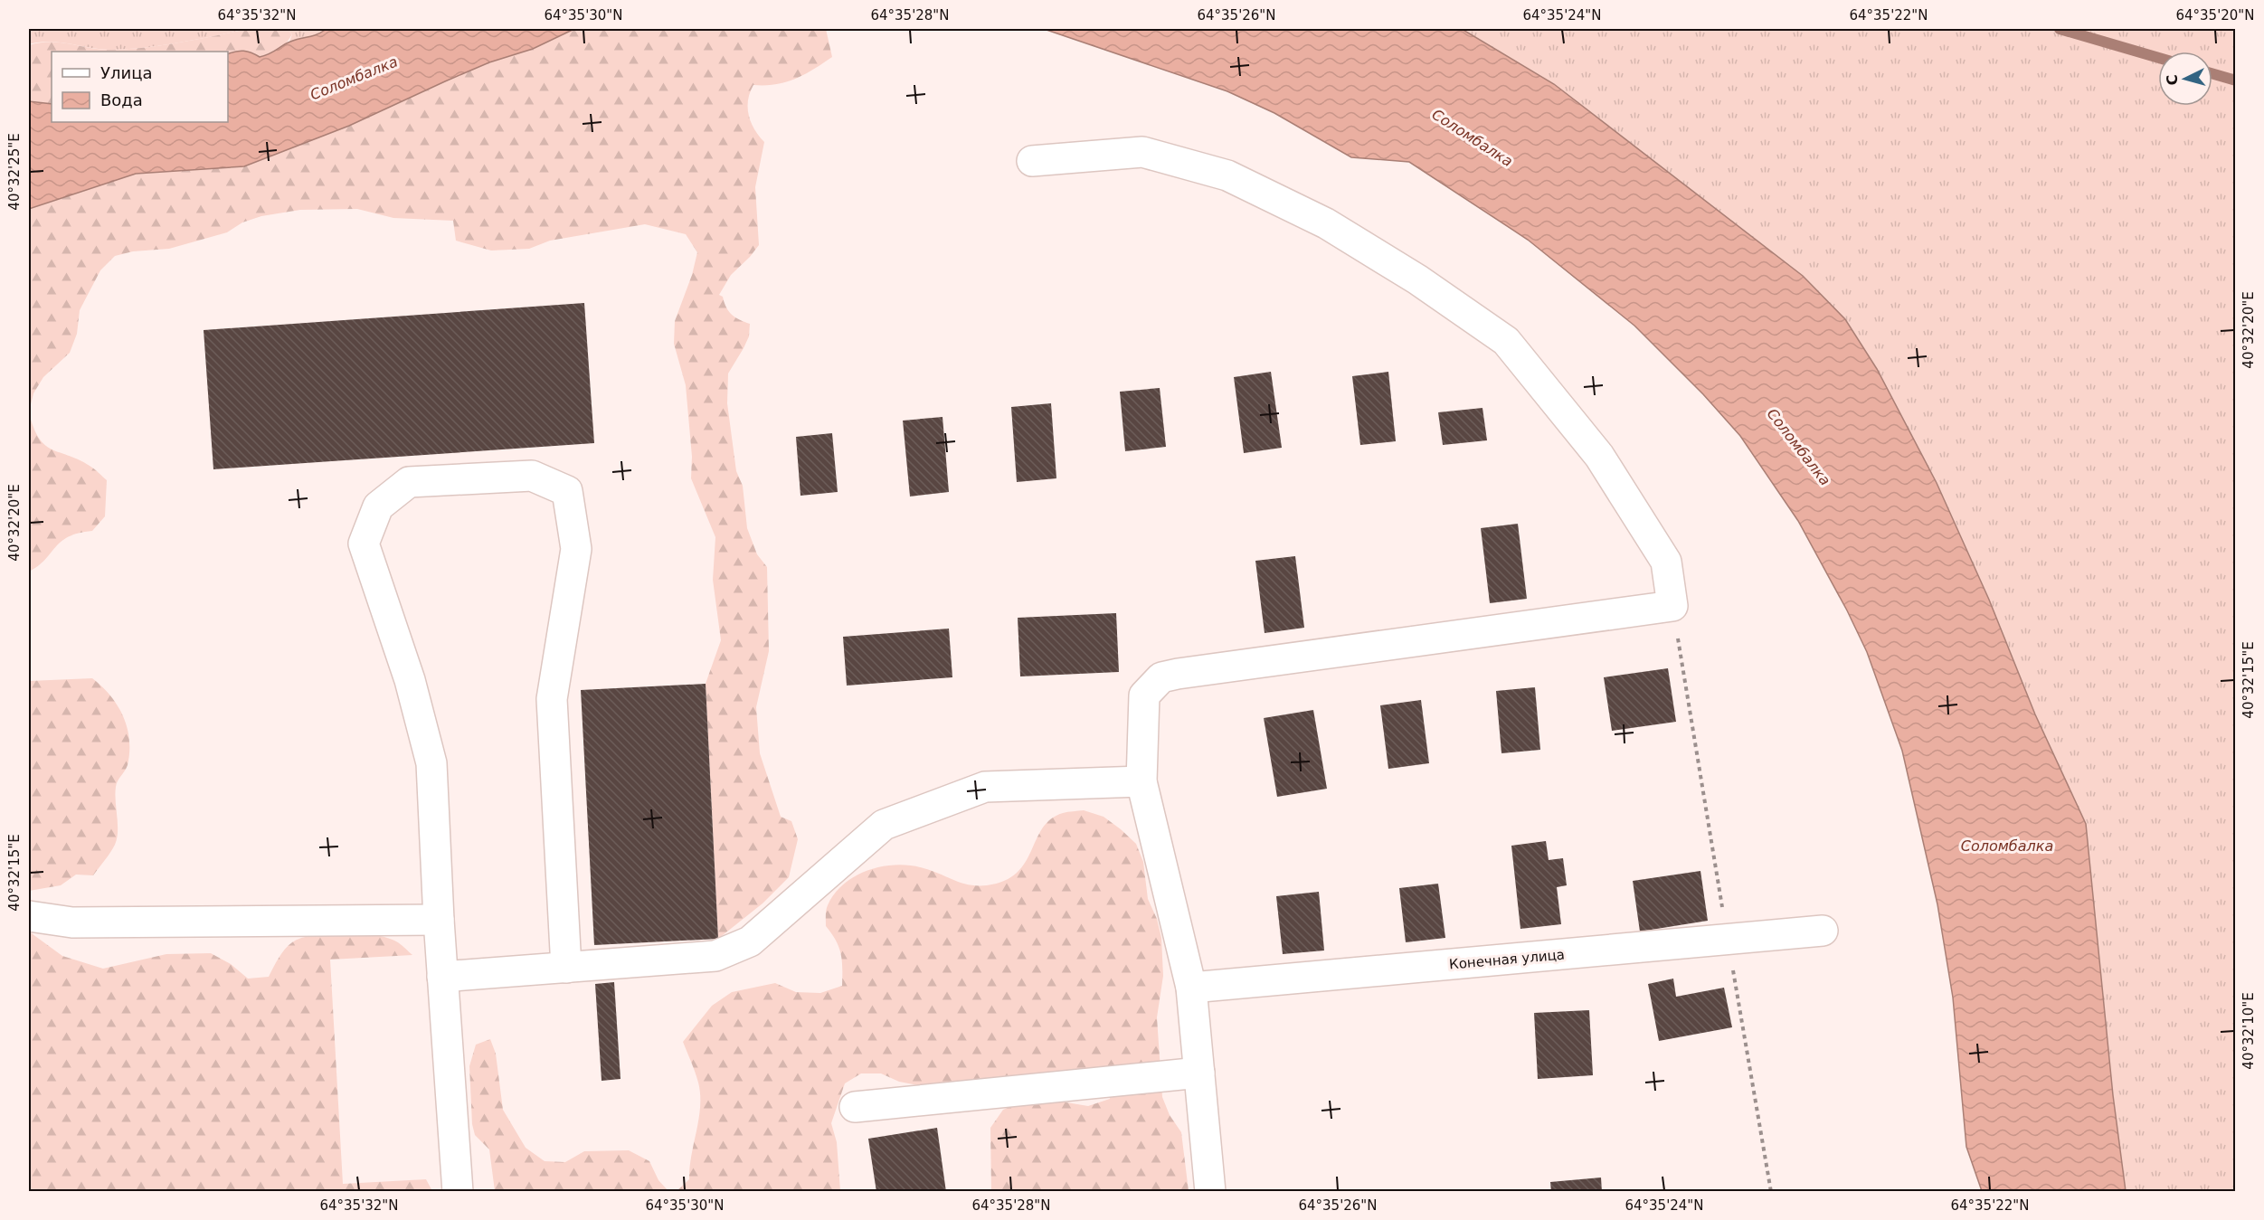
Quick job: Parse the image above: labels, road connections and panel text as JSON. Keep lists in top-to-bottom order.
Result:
{
  "streets": {
    "street": ["Конечная улица"]
  },
  "water": ["Соломбалка"],
  "legend": ["Улица", "Вода"],
  "north": "left",
  "coordinates": [
    "64°35'32\"N",
    "64°35'30\"N",
    "64°35'28\"N",
    "64°35'26\"N",
    "64°35'24\"N",
    "64°35'22\"N",
    "64°35'20\"N",
    "40°32'25\"E",
    "40°32'20\"E",
    "40°32'15\"E",
    "40°32'10\"E"
  ]
}
